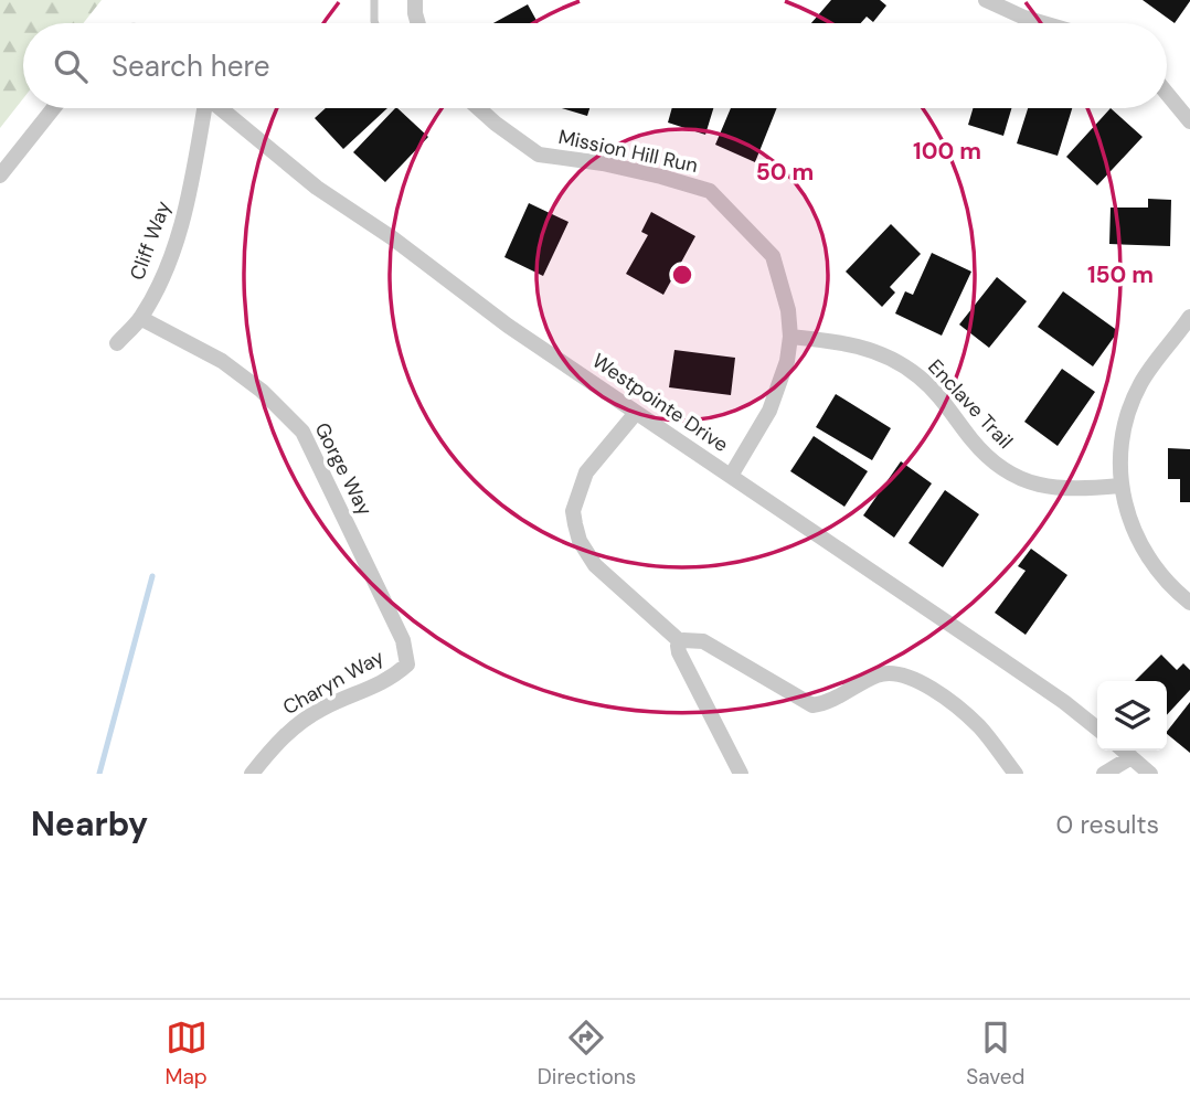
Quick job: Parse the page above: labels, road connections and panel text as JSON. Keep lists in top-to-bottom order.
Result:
{
  "streets": {
    "street": [
      "Mission Hill Run",
      "Cliff Way",
      "Westpointe Drive",
      "Enclave Trail",
      "Gorge Way",
      "Charyn Way"
    ]
  },
  "crossings": [
    ["Mission Hill Run", "Westpointe Drive"],
    ["Mission Hill Run", "Enclave Trail"],
    ["Cliff Way", "Gorge Way"],
    ["Gorge Way", "Charyn Way"]
  ],
  "page": {
    "search": "Search here",
    "heading": ["Nearby", "0 results"],
    "nav": ["Map", "Directions", "Saved"]
  },
  "rings": ["100 m", "50 m", "150 m"]
}
